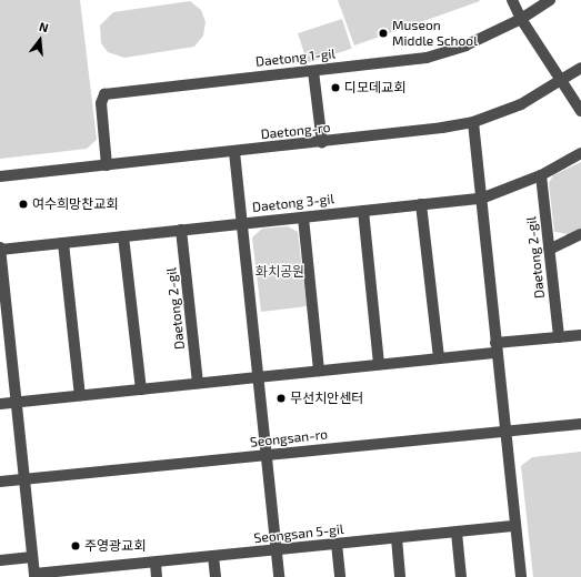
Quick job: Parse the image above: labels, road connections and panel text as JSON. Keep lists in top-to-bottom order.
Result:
{
  "streets": {
    "street": [
      "Daetong 1-gil",
      "Daetong-ro",
      "Daetong 3-gil",
      "Daetong 2-gil",
      "Seongsan-ro",
      "Seongsan 5-gil"
    ]
  },
  "crossings": [
    ["Daetong 1-gil", "Daetong-ro"],
    ["Daetong 3-gil", "Daetong 2-gil"]
  ],
  "parks": ["화치공원"],
  "places": [
    "Museon Middle School",
    "디모데교회",
    "여수희망찬교회",
    "무선치안센터",
    "주영광교회"
  ],
  "north": "top"
}
